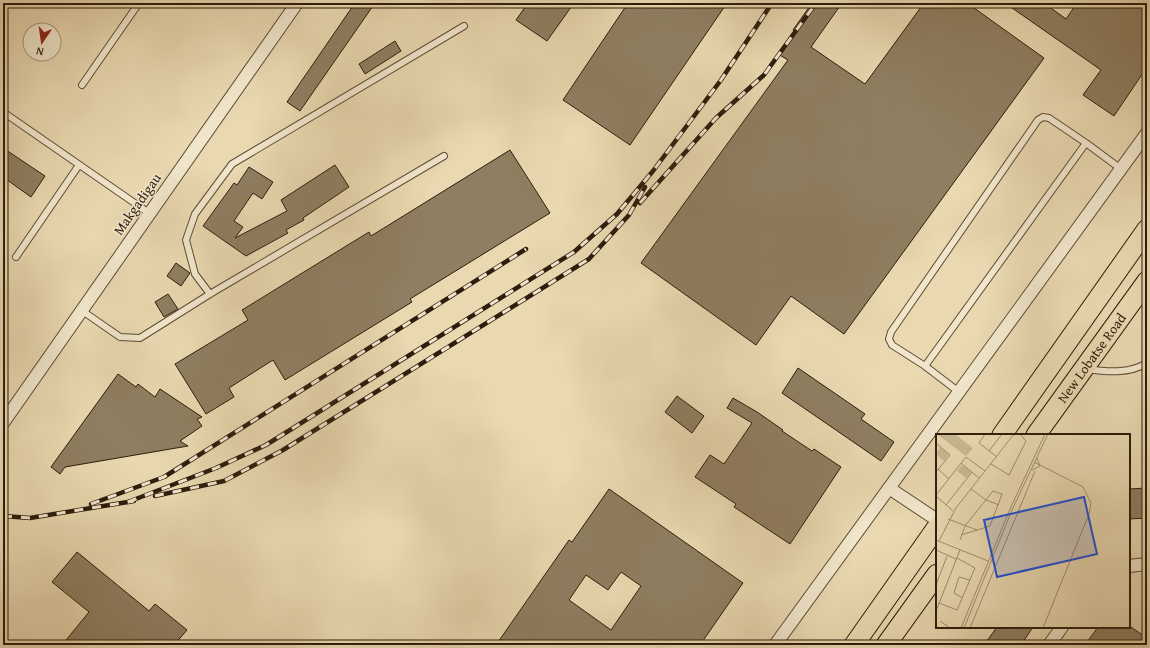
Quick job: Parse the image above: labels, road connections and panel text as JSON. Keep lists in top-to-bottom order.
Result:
{
  "streets": {
    "main road": ["New Lobatse Road"],
    "street": ["Makgadigau"]
  },
  "north": "bottom"
}
